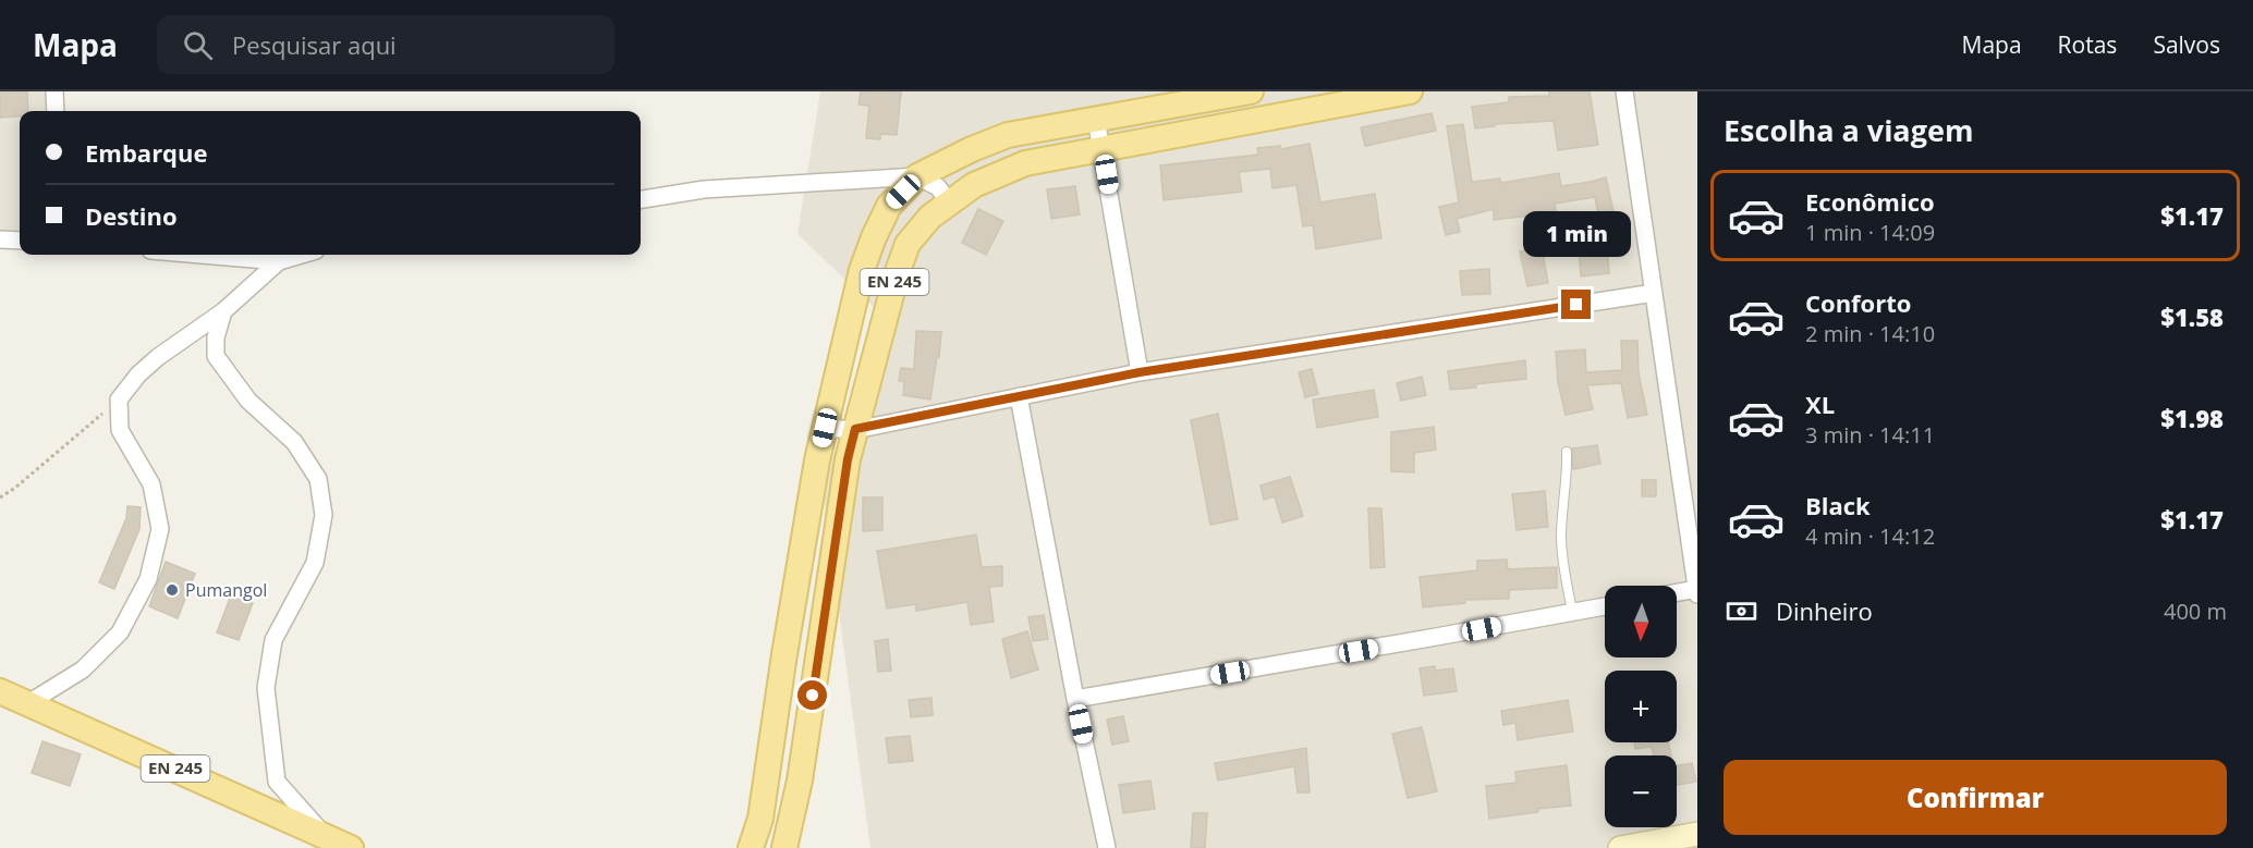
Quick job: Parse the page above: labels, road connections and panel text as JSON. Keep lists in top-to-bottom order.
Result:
{
  "streets": {
    "main road": ["EN 245"]
  },
  "places": ["Pumangol"],
  "north": "bottom",
  "page": {
    "header": "Mapa",
    "search": "Pesquisar aqui",
    "nav": ["Mapa", "Rotas", "Salvos"],
    "heading": "Escolha a viagem",
    "banner": ["Embarque", "Destino"],
    "list": [
      {
        "name": "Econômico",
        "note": "1 min · 14:09",
        "value": "$1.17"
      },
      {
        "name": "Conforto",
        "note": "2 min · 14:10",
        "value": "$1.58"
      },
      {
        "name": "XL",
        "note": "3 min · 14:11",
        "value": "$1.98"
      },
      {
        "name": "Black",
        "note": "4 min · 14:12",
        "value": "$1.17"
      }
    ],
    "bubble": "1 min",
    "pay": ["Dinheiro", "400 m"],
    "map_buttons": ["+", "−"],
    "buttons": "Confirmar"
  }
}
